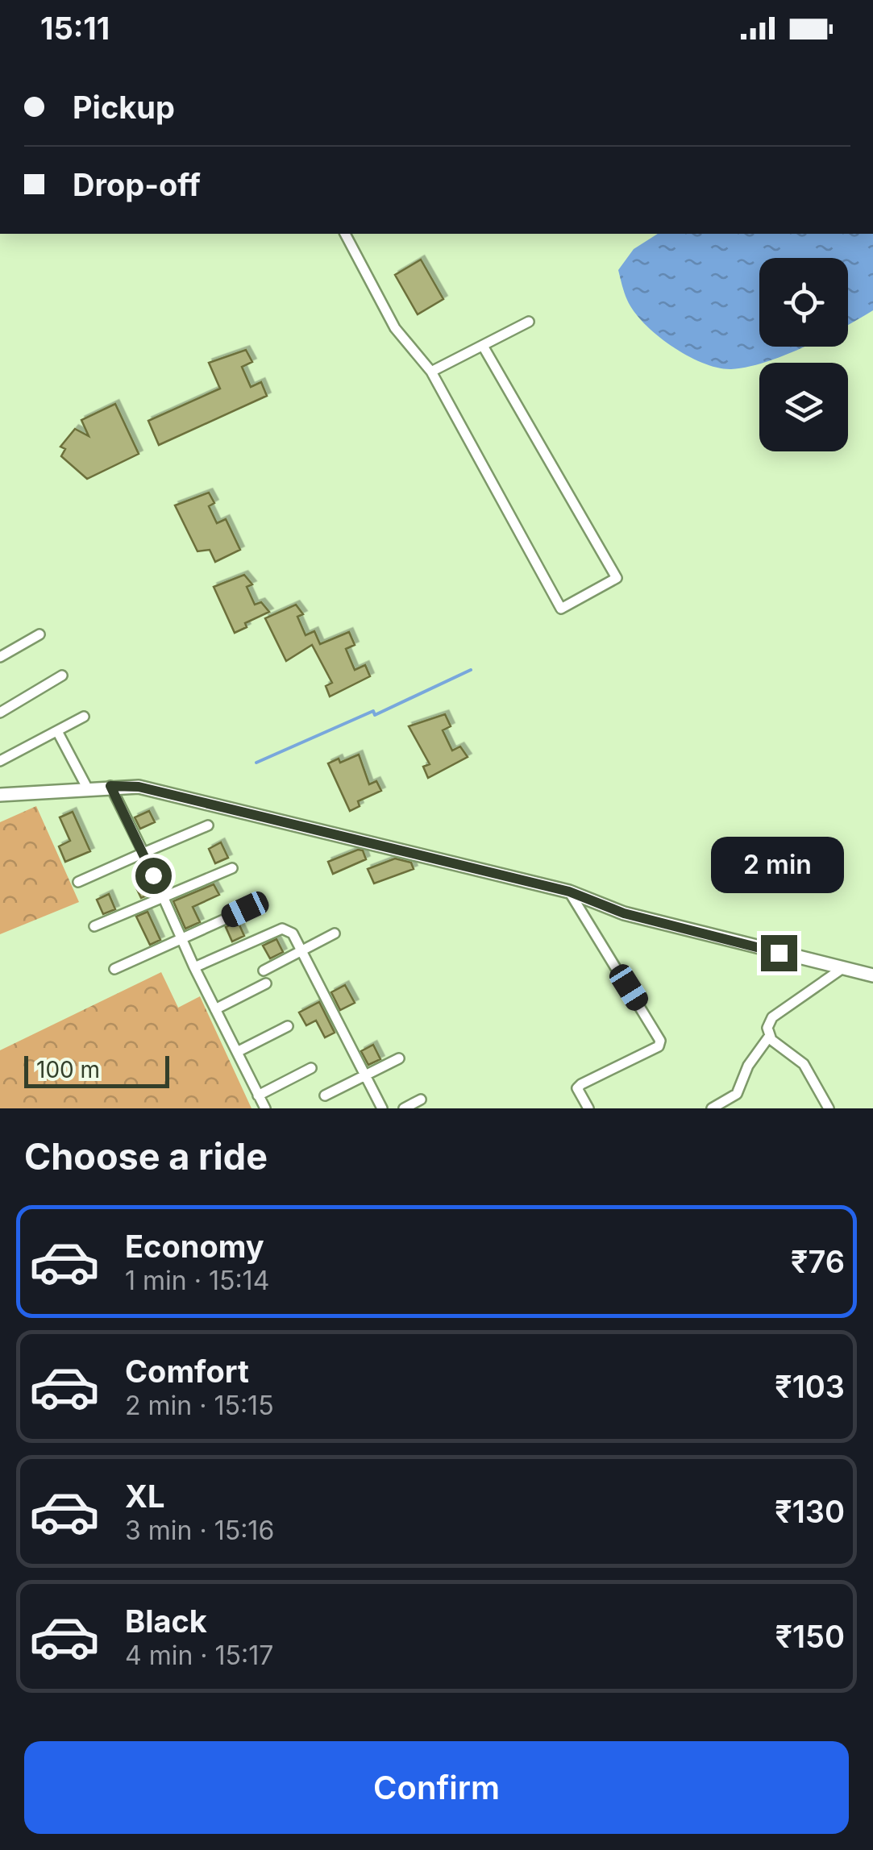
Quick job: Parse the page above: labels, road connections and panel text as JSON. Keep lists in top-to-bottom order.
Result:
{
  "scale_bar": "100 m",
  "page": {
    "status": "15:11",
    "banner": ["Pickup", "Drop-off"],
    "bubble": "2 min",
    "scale": "100 m",
    "heading": "Choose a ride",
    "list": [
      {
        "name": "Economy",
        "note": "1 min · 15:14",
        "value": "₹76"
      },
      {
        "name": "Comfort",
        "note": "2 min · 15:15",
        "value": "₹103"
      },
      {
        "name": "XL",
        "note": "3 min · 15:16",
        "value": "₹130"
      },
      {
        "name": "Black",
        "note": "4 min · 15:17",
        "value": "₹150"
      }
    ],
    "buttons": "Confirm"
  }
}
